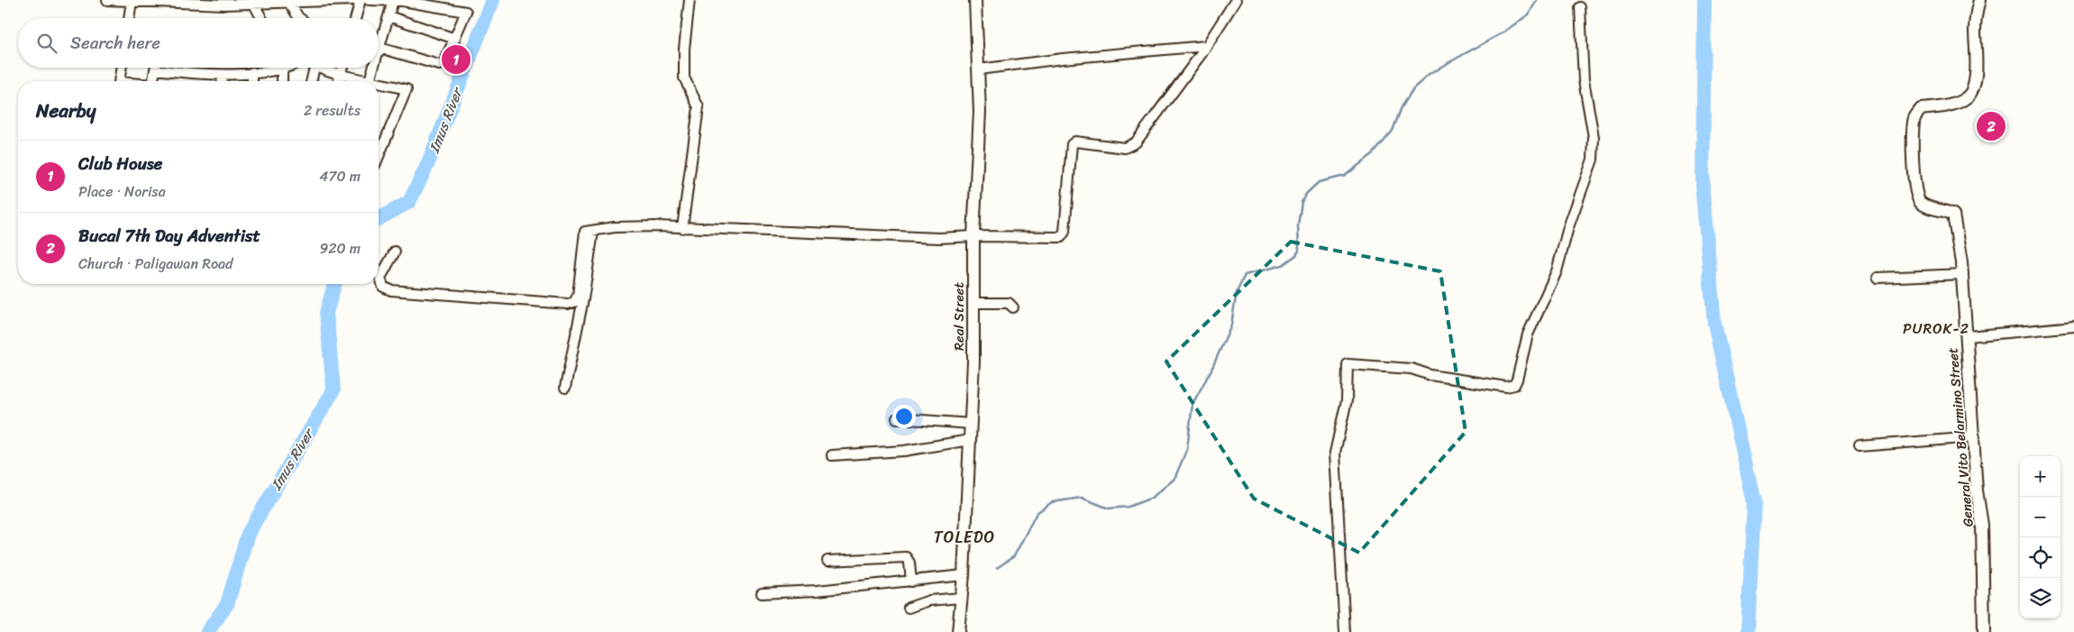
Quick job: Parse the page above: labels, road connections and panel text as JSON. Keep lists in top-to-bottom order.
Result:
{
  "streets": {
    "street": ["Real Street", "General Vito Belarmino Street"]
  },
  "districts": ["PUROK-2", "TOLEDO"],
  "water": ["Imus River"],
  "page": {
    "search": "Search here",
    "pins": ["1", "2"],
    "heading": ["Nearby", "2 results"],
    "list": [
      {
        "mark": "1",
        "name": "Club House",
        "note": "Place · Norisa",
        "value": "470 m"
      },
      {
        "mark": "2",
        "name": "Bucal 7th Day Adventist",
        "note": "Church · Paligawan Road",
        "value": "920 m"
      }
    ],
    "map_buttons": ["+", "−"]
  }
}
